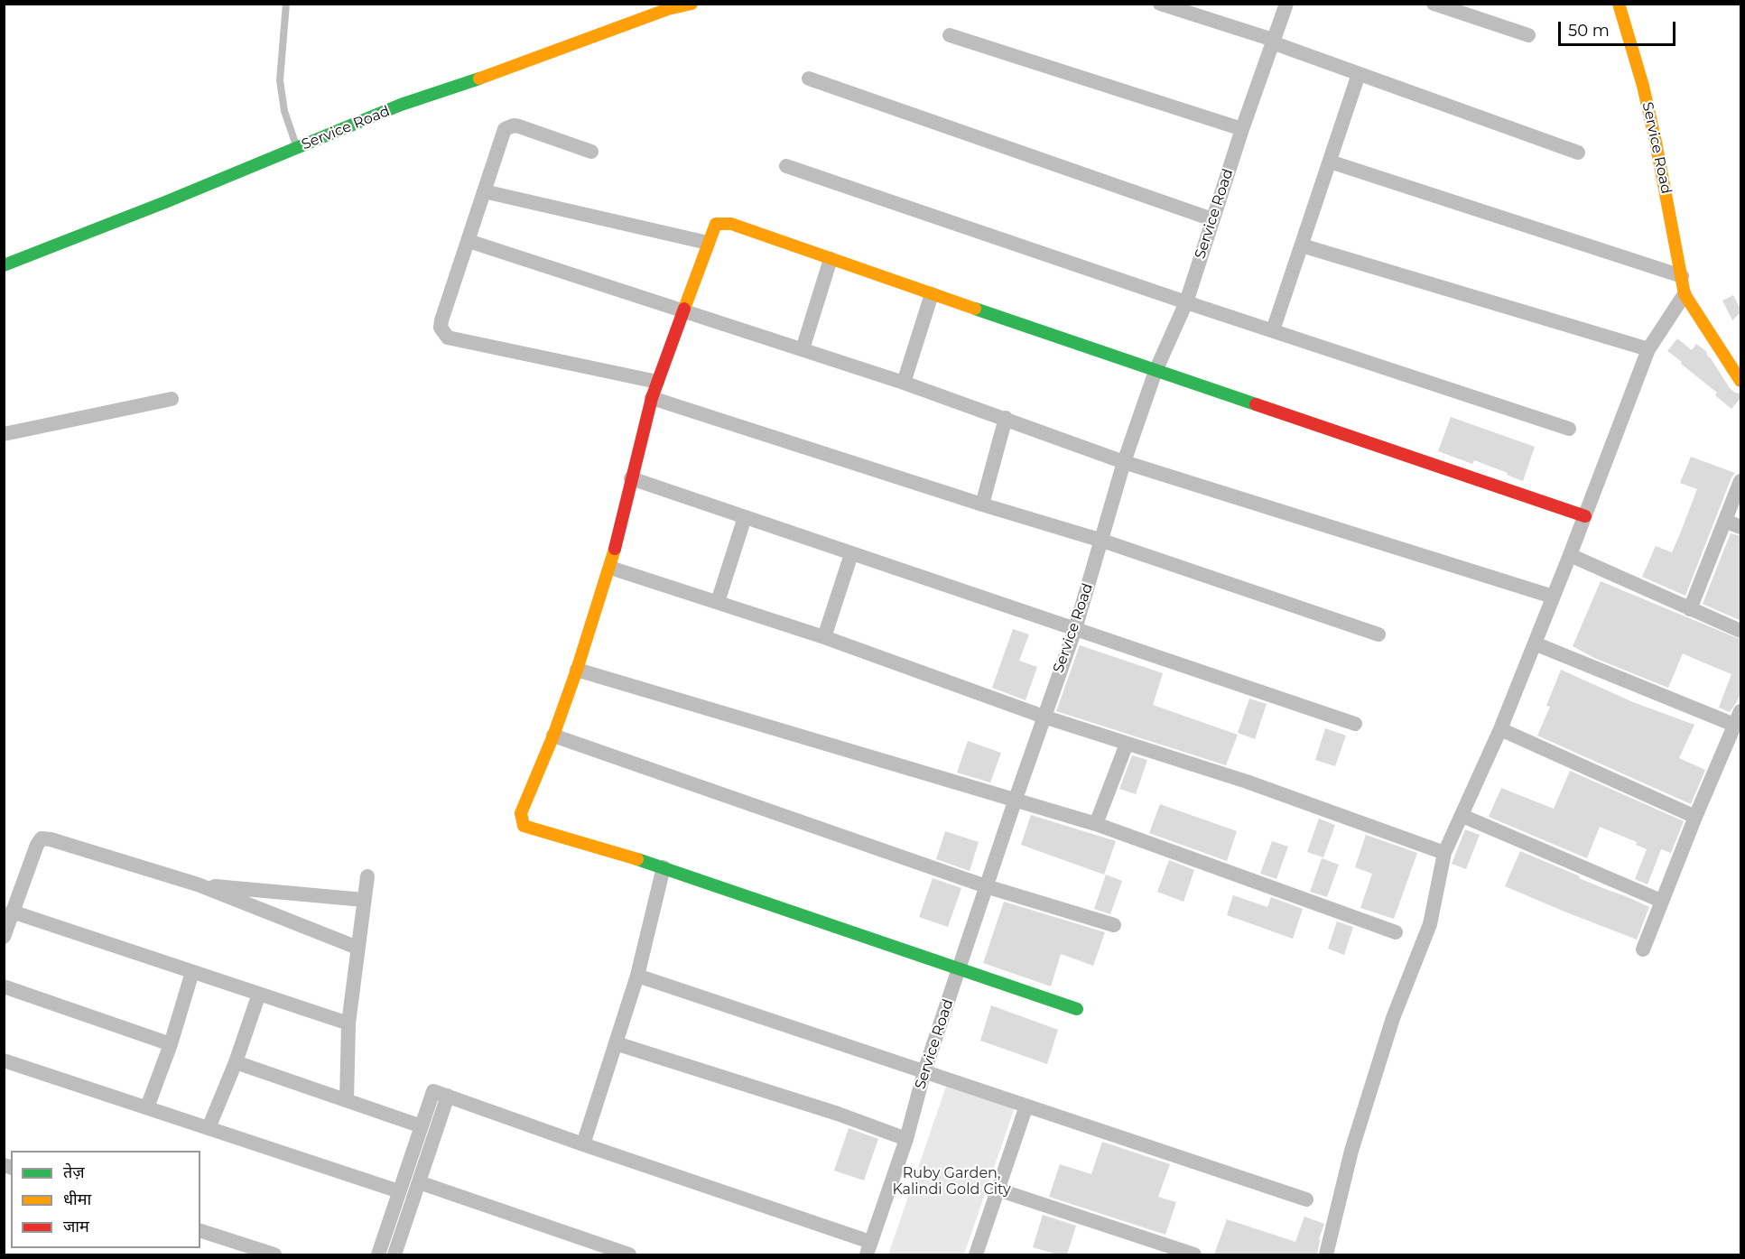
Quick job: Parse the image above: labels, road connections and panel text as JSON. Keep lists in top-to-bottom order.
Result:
{
  "streets": {
    "street": ["Service Road"]
  },
  "parks": ["Ruby Garden, Kalindi Gold City"],
  "legend": ["तेज़", "धीमा", "जाम"],
  "scale_bar": "50 m"
}
